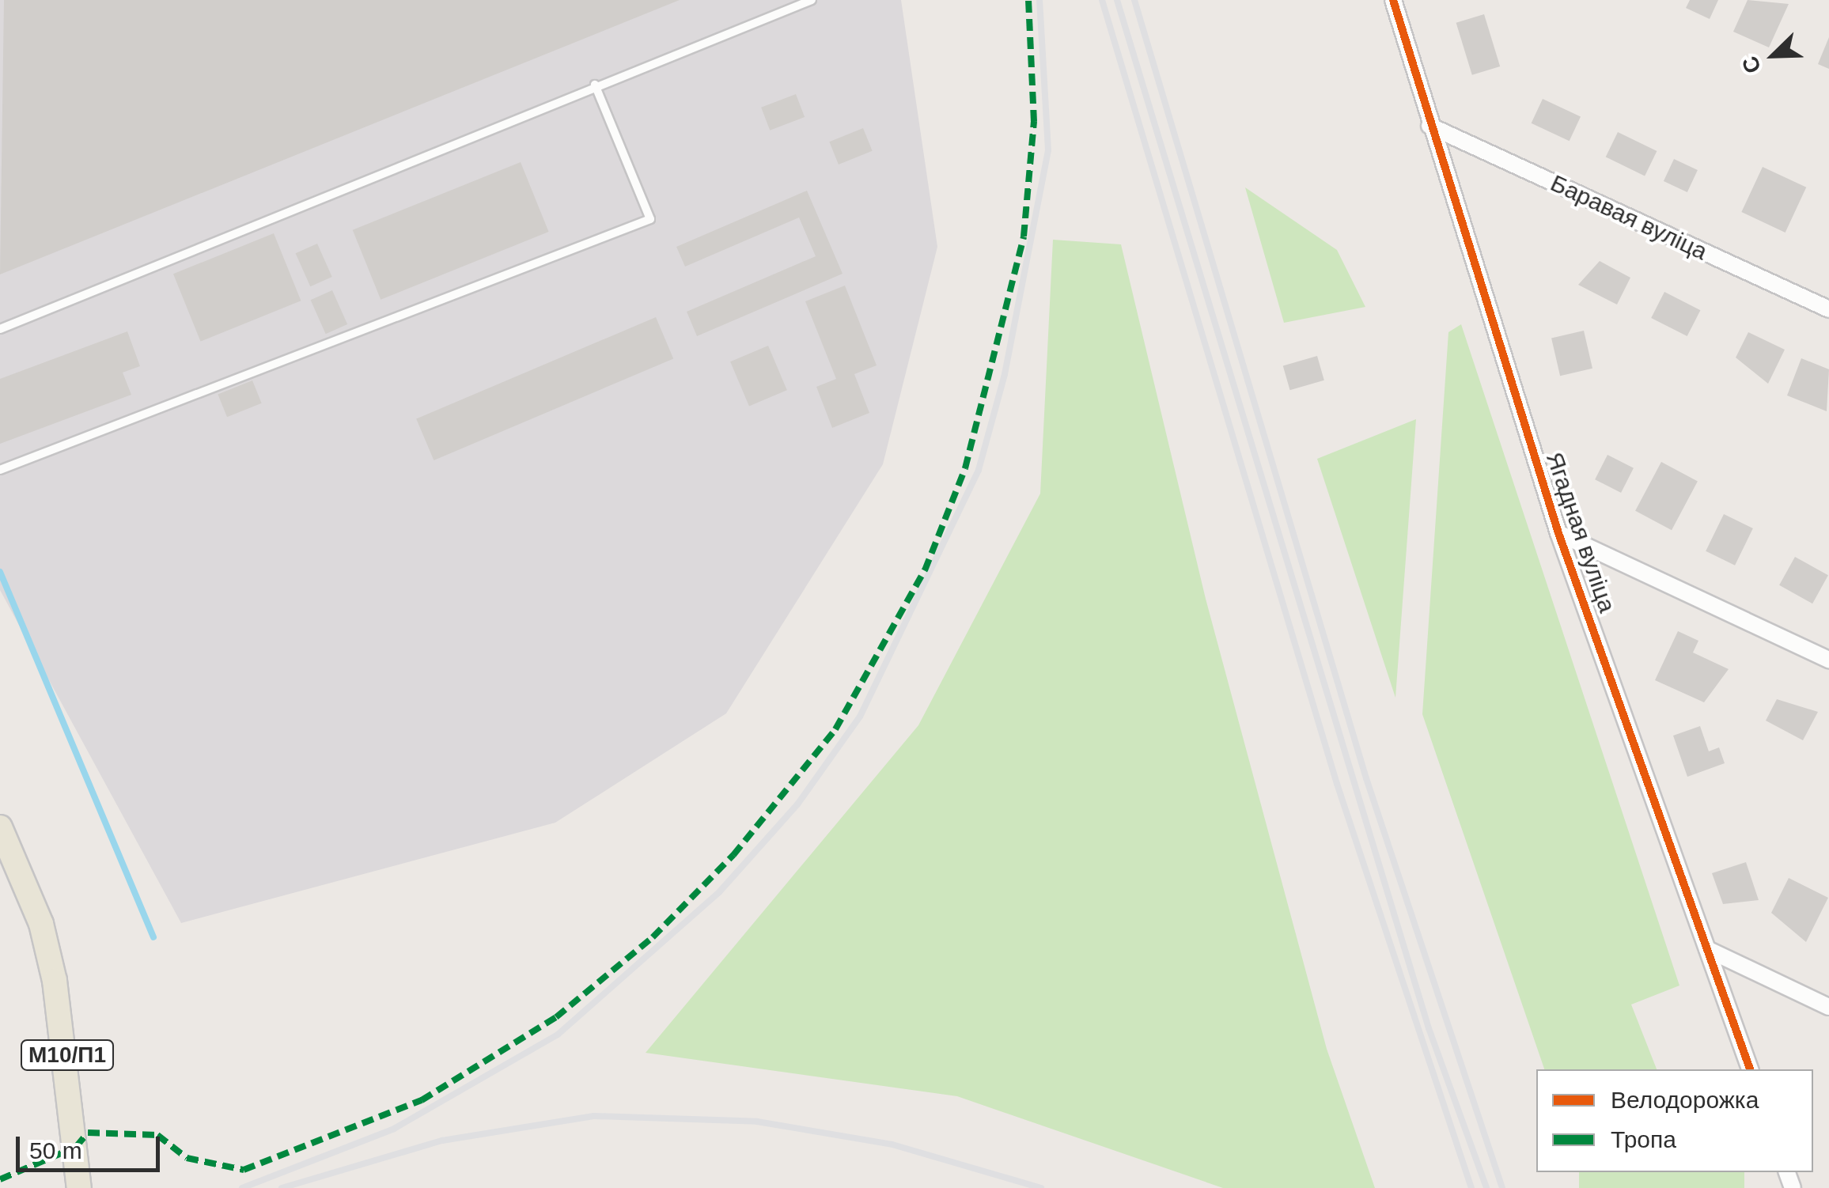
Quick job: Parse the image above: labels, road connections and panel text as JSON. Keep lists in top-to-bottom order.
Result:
{
  "streets": {
    "main road": ["М10/П1"],
    "street": ["Баравая вуліца", "Ягадная вуліца"]
  },
  "crossings": [
    ["Баравая вуліца", "Ягадная вуліца"]
  ],
  "legend": ["Велодорожка", "Тропа"],
  "scale_bar": "50 m",
  "north": "bottom left"
}
